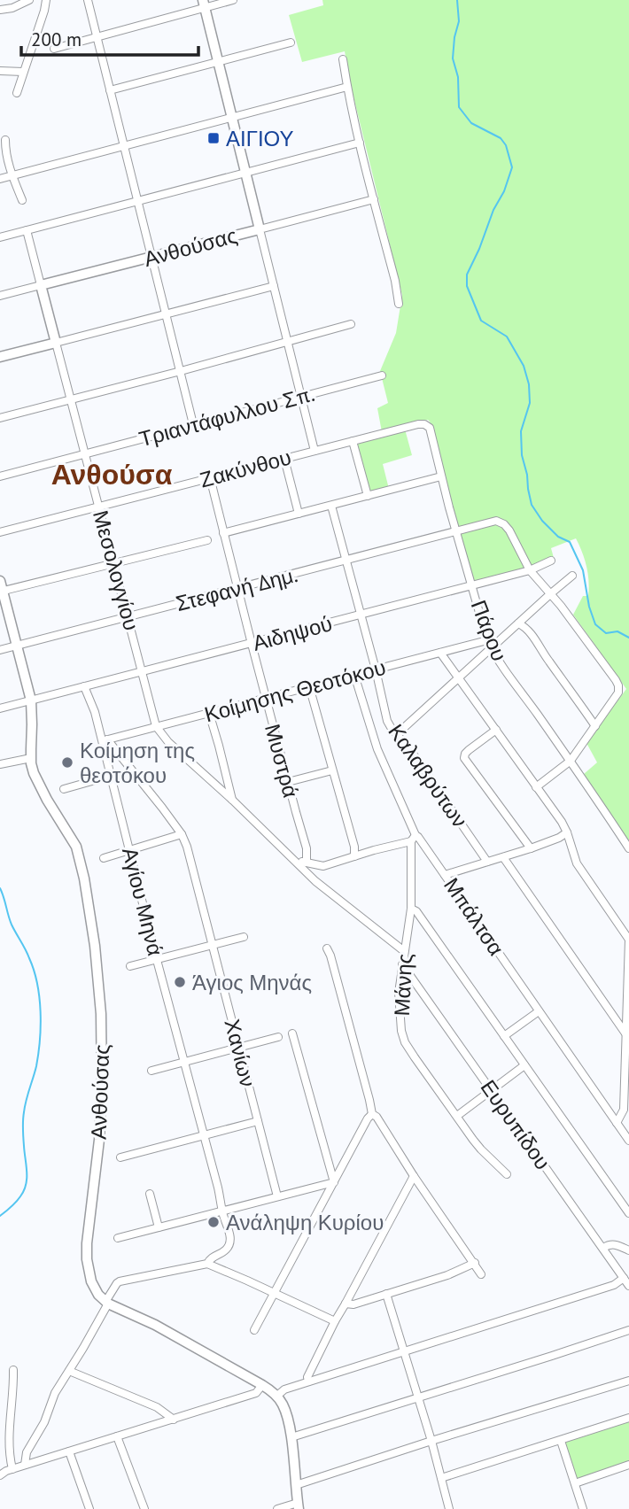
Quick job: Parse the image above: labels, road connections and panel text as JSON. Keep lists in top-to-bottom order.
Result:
{
  "streets": {
    "street": [
      "Ανθούσας",
      "Τριαντάφυλλου Σπ.",
      "Ζακύνθου",
      "Μεσολογγίου",
      "Στεφανή Δημ.",
      "Πάρου",
      "Αιδηψού",
      "Κοίμησης Θεοτόκου",
      "Μυστρά",
      "Καλαβρύτων",
      "Αγίου Μηνά",
      "Μπάλτσα",
      "Μάνης",
      "Χανίων",
      "Ευρυπίδου"
    ]
  },
  "crossings": [
    ["Ανθούσας", "Στεφανή Δημ."],
    ["Ανθούσας", "Αιδηψού"],
    ["Τριαντάφυλλου Σπ.", "Μεσολογγίου"],
    ["Ζακύνθου", "Μεσολογγίου"],
    ["Ζακύνθου", "Πάρου"],
    ["Ζακύνθου", "Μυστρά"],
    ["Μεσολογγίου", "Στεφανή Δημ."],
    ["Μεσολογγίου", "Αιδηψού"],
    ["Μεσολογγίου", "Κοίμησης Θεοτόκου"],
    ["Στεφανή Δημ.", "Πάρου"],
    ["Στεφανή Δημ.", "Αιδηψού"],
    ["Στεφανή Δημ.", "Μυστρά"],
    ["Στεφανή Δημ.", "Καλαβρύτων"],
    ["Πάρου", "Αιδηψού"],
    ["Πάρου", "Κοίμησης Θεοτόκου"],
    ["Αιδηψού", "Μυστρά"],
    ["Αιδηψού", "Καλαβρύτων"],
    ["Αιδηψού", "Αγίου Μηνά"],
    ["Κοίμησης Θεοτόκου", "Μυστρά"],
    ["Κοίμησης Θεοτόκου", "Καλαβρύτων"],
    ["Κοίμησης Θεοτόκου", "Αγίου Μηνά"],
    ["Κοίμησης Θεοτόκου", "Μπάλτσα"],
    ["Κοίμησης Θεοτόκου", "Χανίων"],
    ["Αγίου Μηνά", "Χανίων"],
    ["Μπάλτσα", "Μάνης"],
    ["Μάνης", "Ευρυπίδου"]
  ],
  "districts": ["Ανθούσα"],
  "places": {
    "transit": ["ΑΙΓΙΟΥ"],
    "other": ["Κοίμηση της θεοτόκου", "Άγιος Μηνάς", "Ανάληψη Κυρίου"]
  },
  "scale_bar": "200 m"
}
